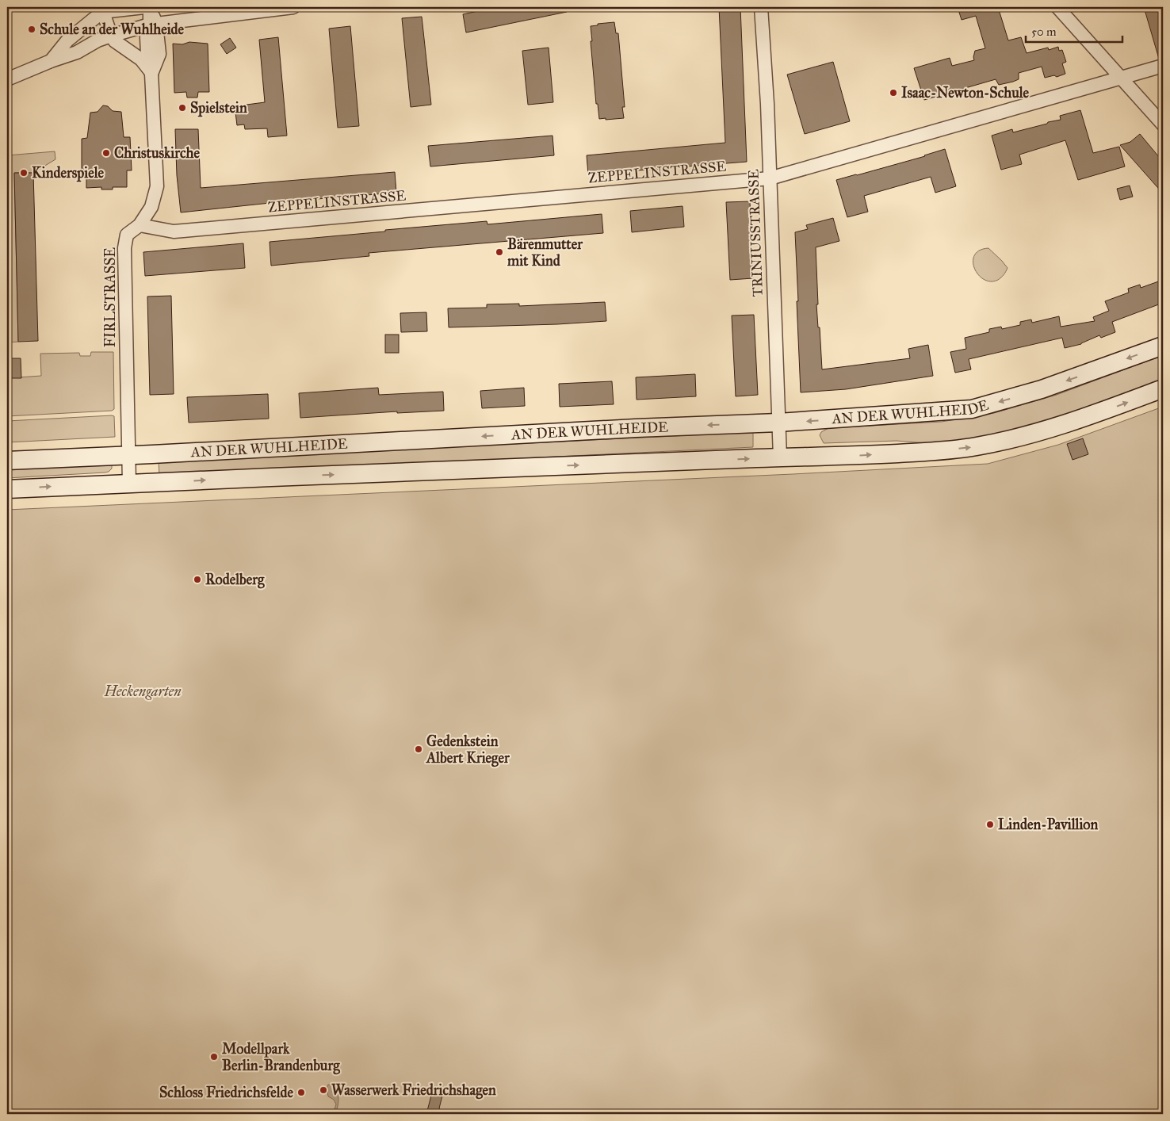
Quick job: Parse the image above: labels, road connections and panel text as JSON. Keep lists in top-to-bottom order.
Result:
{
  "streets": {
    "main road": ["AN DER WUHLHEIDE"],
    "street": ["ZEPPELINSTRASSE", "TRINIUSSTRASSE", "FIRLSTRASSE"]
  },
  "crossings": [
    ["ZEPPELINSTRASSE", "TRINIUSSTRASSE"],
    ["ZEPPELINSTRASSE", "FIRLSTRASSE"],
    ["TRINIUSSTRASSE", "AN DER WUHLHEIDE"],
    ["FIRLSTRASSE", "AN DER WUHLHEIDE"]
  ],
  "parks": ["Heckengarten"],
  "places": [
    "Schule an der Wuhlheide",
    "Isaac-Newton-Schule",
    "Spielstein",
    "Christuskirche",
    "Kinderspiele",
    "Bärenmutter mit Kind",
    "Rodelberg",
    "Gedenkstein Albert Krieger",
    "Linden-Pavillion",
    "Modellpark Berlin-Brandenburg",
    "Wasserwerk Friedrichshagen",
    "Schloss Friedrichsfelde"
  ],
  "scale_bar": "50 m"
}
